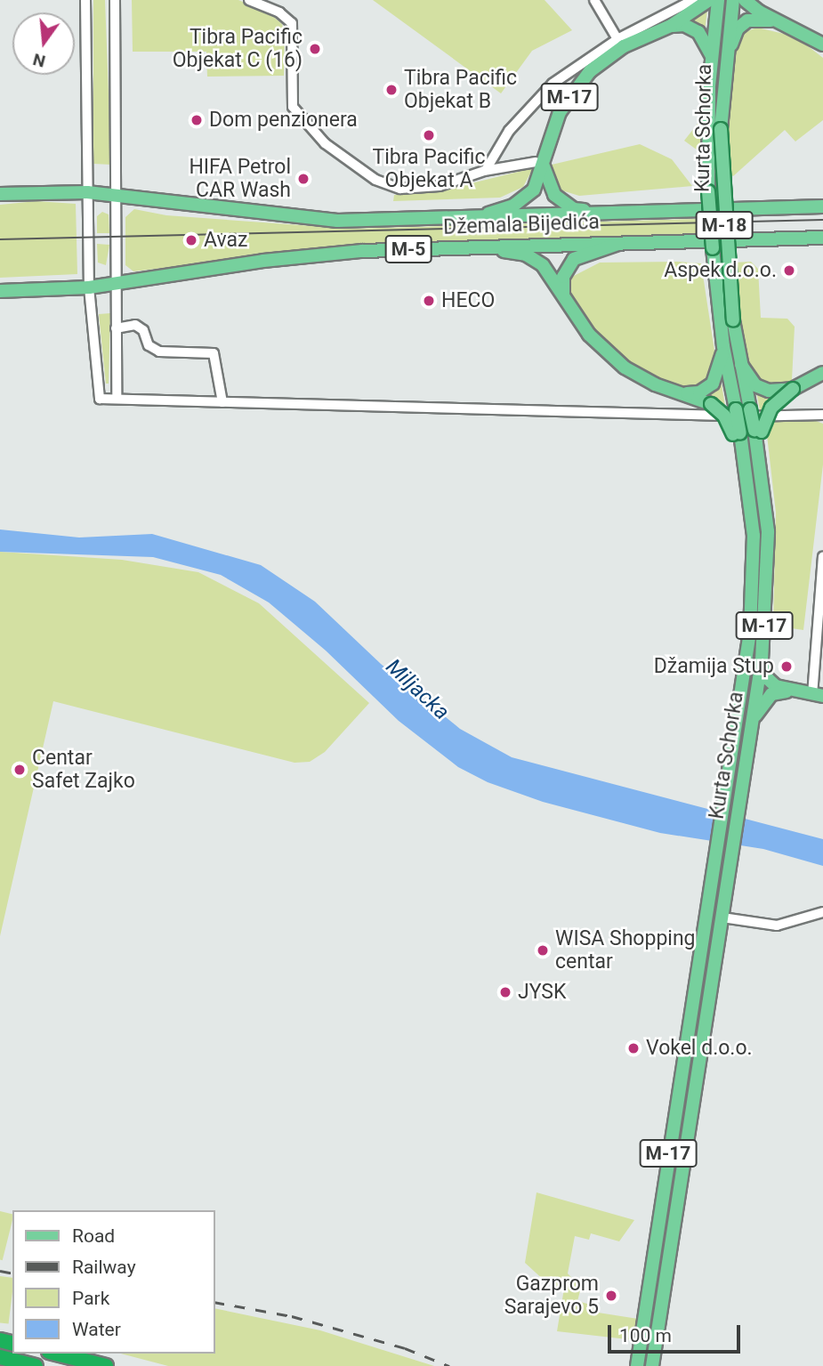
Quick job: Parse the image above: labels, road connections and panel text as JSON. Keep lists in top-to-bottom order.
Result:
{
  "streets": {
    "main road": [
      "M-17",
      "Kurta Schorka",
      "Džemala Bijedića",
      "M-18",
      "M-5"
    ]
  },
  "water": ["Miljacka"],
  "places": [
    "Tibra Pacific Objekat C (16)",
    "Tibra Pacific Objekat B",
    "Dom penzionera",
    "Tibra Pacific Objekat A",
    "HIFA Petrol CAR Wash",
    "Avaz",
    "Aspek d.o.o.",
    "HECO",
    "Džamija Stup",
    "Centar Safet Zajko",
    "WISA Shopping centar",
    "JYSK",
    "Vokel d.o.o.",
    "Gazprom Sarajevo 5"
  ],
  "legend": [
    "Road",
    "Railway",
    "Park",
    "Water"
  ],
  "scale_bar": "100 m",
  "north": "bottom"
}
